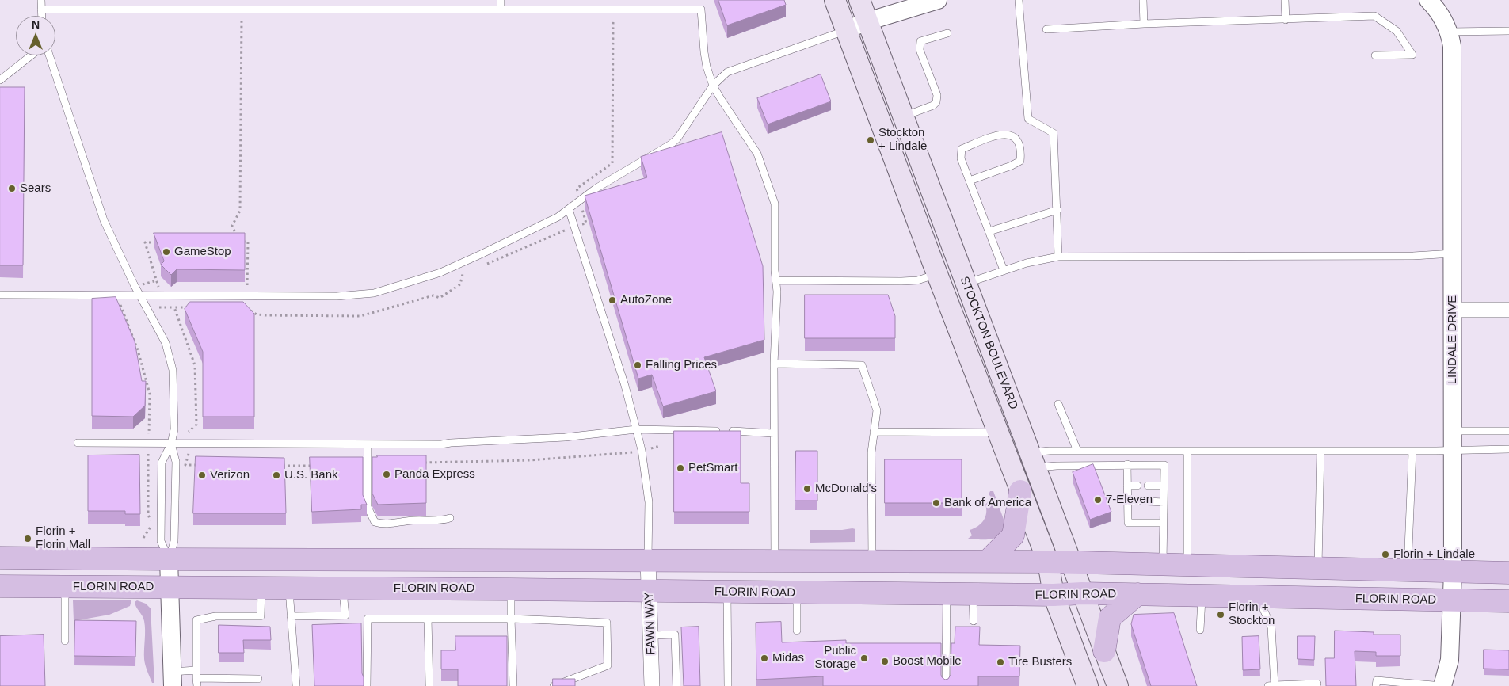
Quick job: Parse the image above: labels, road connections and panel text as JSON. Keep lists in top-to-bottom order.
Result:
{
  "streets": {
    "main road": ["STOCKTON BOULEVARD", "FLORIN ROAD"],
    "street": ["LINDALE DRIVE", "FAWN WAY"]
  },
  "crossings": [
    ["LINDALE DRIVE", "FLORIN ROAD"],
    ["STOCKTON BOULEVARD", "FLORIN ROAD"],
    ["FLORIN ROAD", "FAWN WAY"]
  ],
  "places": [
    "Stockton + Lindale",
    "Sears",
    "GameStop",
    "AutoZone",
    "Falling Prices",
    "PetSmart",
    "Panda Express",
    "Verizon",
    "U.S. Bank",
    "McDonald's",
    "7-Eleven",
    "Bank of America",
    "Florin + Florin Mall",
    "Florin + Lindale",
    "Florin + Stockton",
    "Midas",
    "Public Storage",
    "Boost Mobile",
    "Tire Busters"
  ],
  "north": "top"
}
